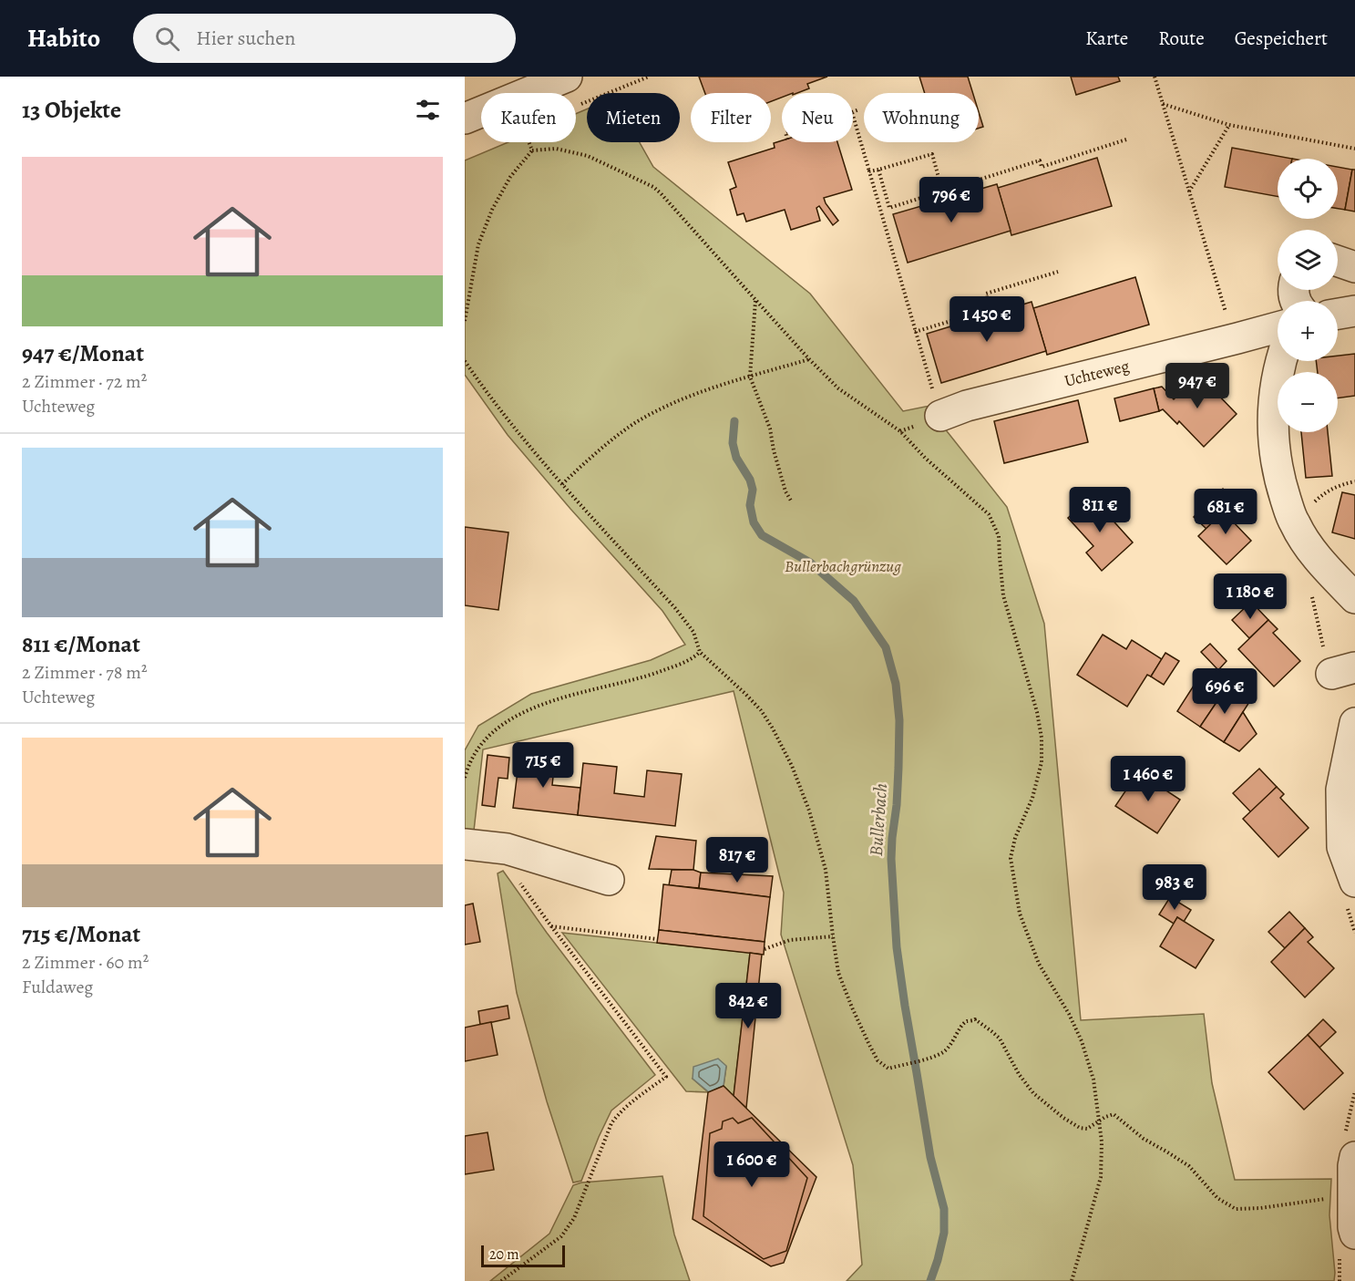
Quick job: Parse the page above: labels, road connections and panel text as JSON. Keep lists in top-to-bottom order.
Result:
{
  "streets": {
    "street": ["Uchteweg"]
  },
  "water": ["Bullerbach"],
  "parks": ["Bullerbachgrünzug"],
  "scale_bar": "20 m",
  "page": {
    "header": "Habito",
    "search": "Hier suchen",
    "nav": ["Karte", "Route", "Gespeichert"],
    "heading": "13 Objekte",
    "chip": [
      "Kaufen",
      "Mieten",
      "Filter",
      "Neu",
      "Wohnung"
    ],
    "list": [
      {
        "name": "947 €/Monat",
        "note": "2 Zimmer · 72 m² · Uchteweg"
      },
      {
        "name": "811 €/Monat",
        "note": "2 Zimmer · 78 m² · Uchteweg"
      },
      {
        "name": "715 €/Monat",
        "note": "2 Zimmer · 60 m² · Fuldaweg"
      }
    ],
    "map_buttons": ["+", "−"],
    "price": [
      "796 €",
      "1 450 €",
      "947 €",
      "811 €",
      "681 €",
      "1 180 €",
      "696 €",
      "715 €",
      "1 460 €",
      "817 €",
      "983 €",
      "842 €",
      "1 600 €"
    ],
    "scale": "20 m"
  }
}
